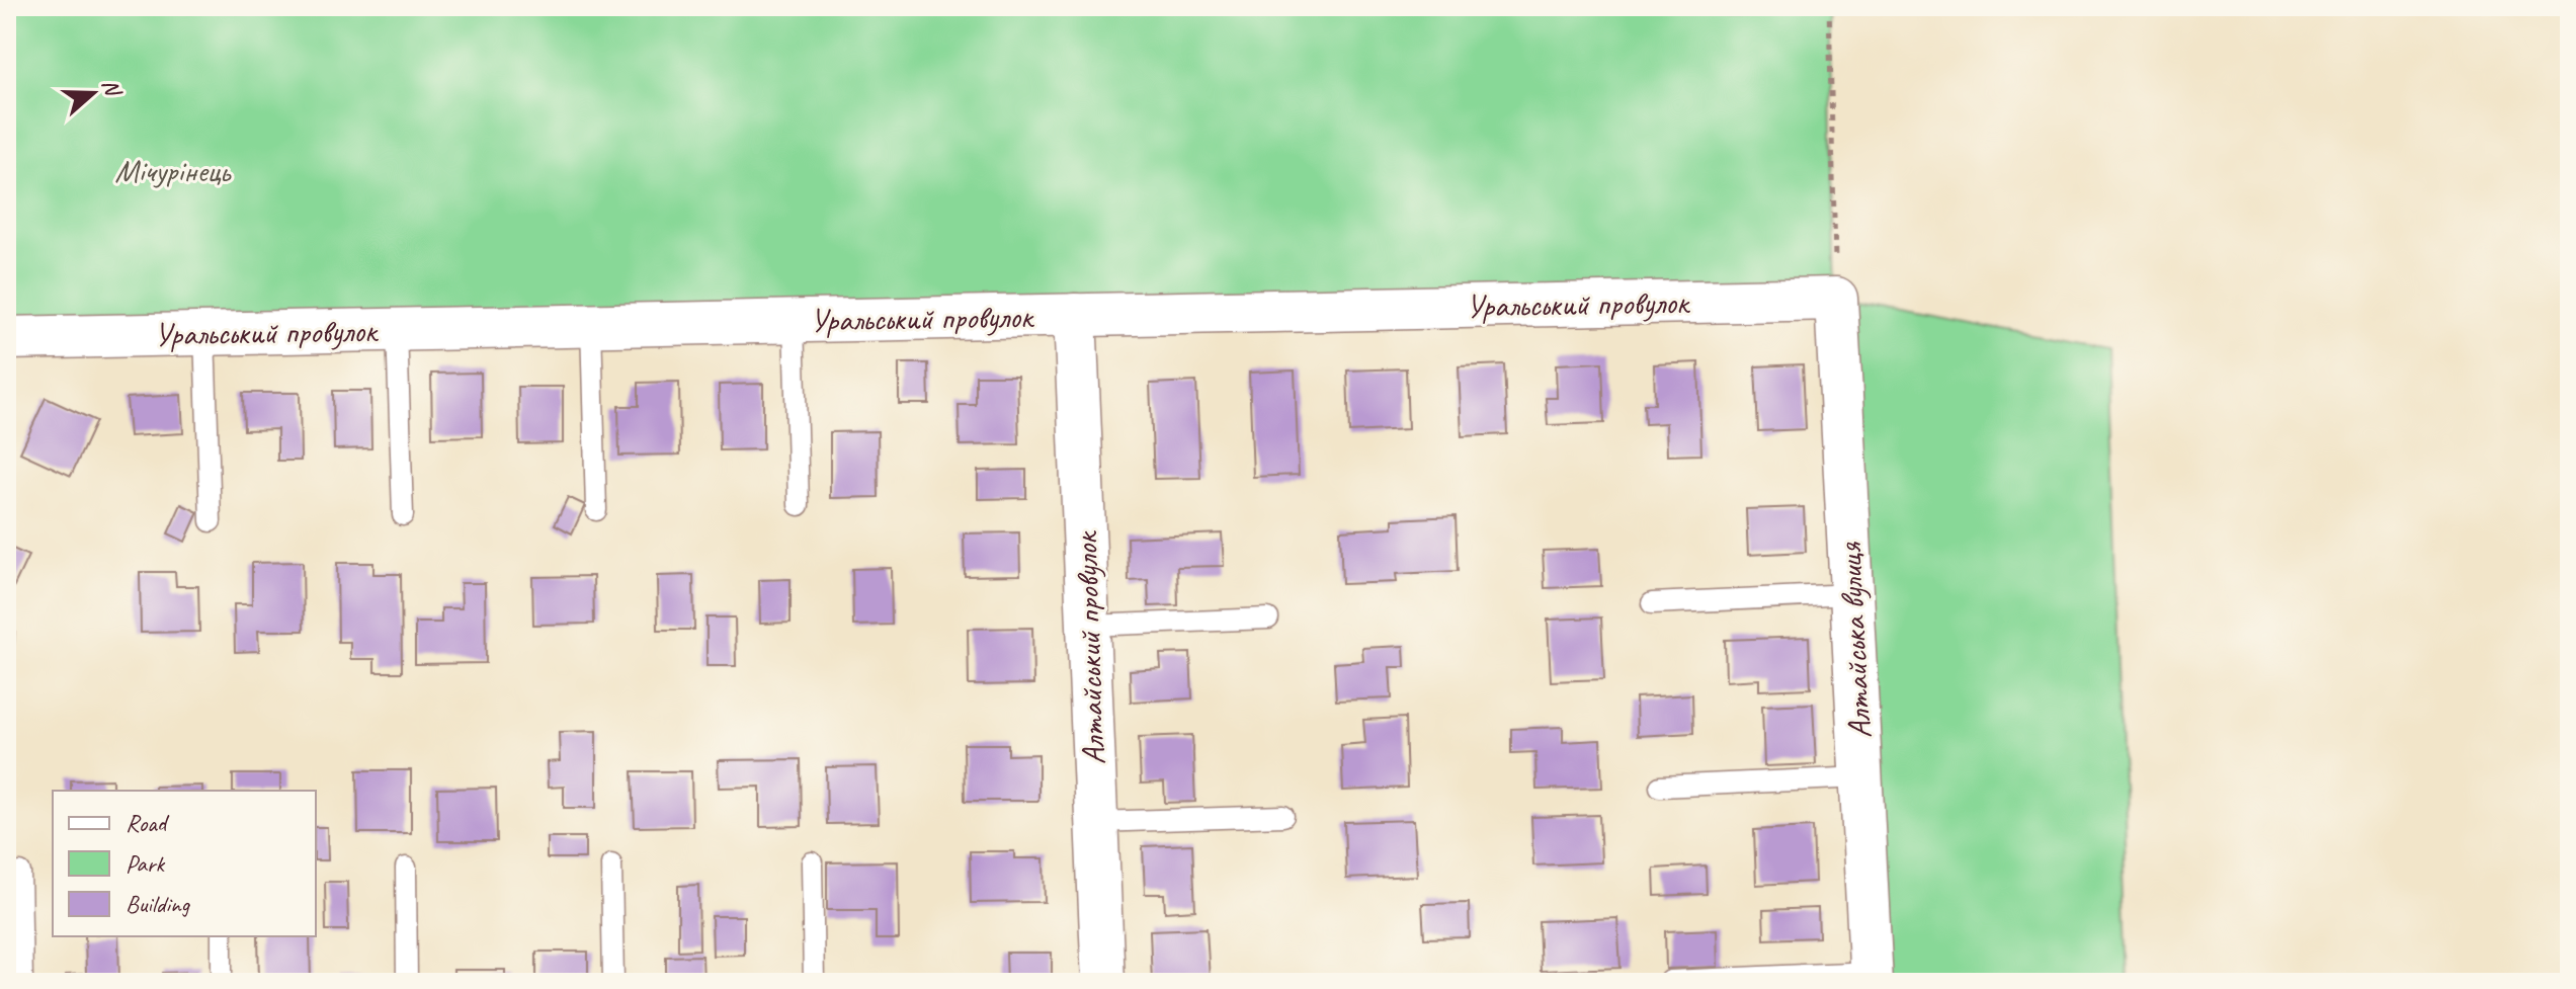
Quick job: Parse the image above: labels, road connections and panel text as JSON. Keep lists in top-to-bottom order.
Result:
{
  "streets": {
    "street": ["Уральський провулок", "Алтайська вулиця", "Алтайський провулок"]
  },
  "crossings": [
    ["Уральський провулок", "Алтайська вулиця"],
    ["Уральський провулок", "Алтайський провулок"]
  ],
  "parks": ["Мічурінець"],
  "legend": ["Road", "Park", "Building"],
  "north": "right"
}
